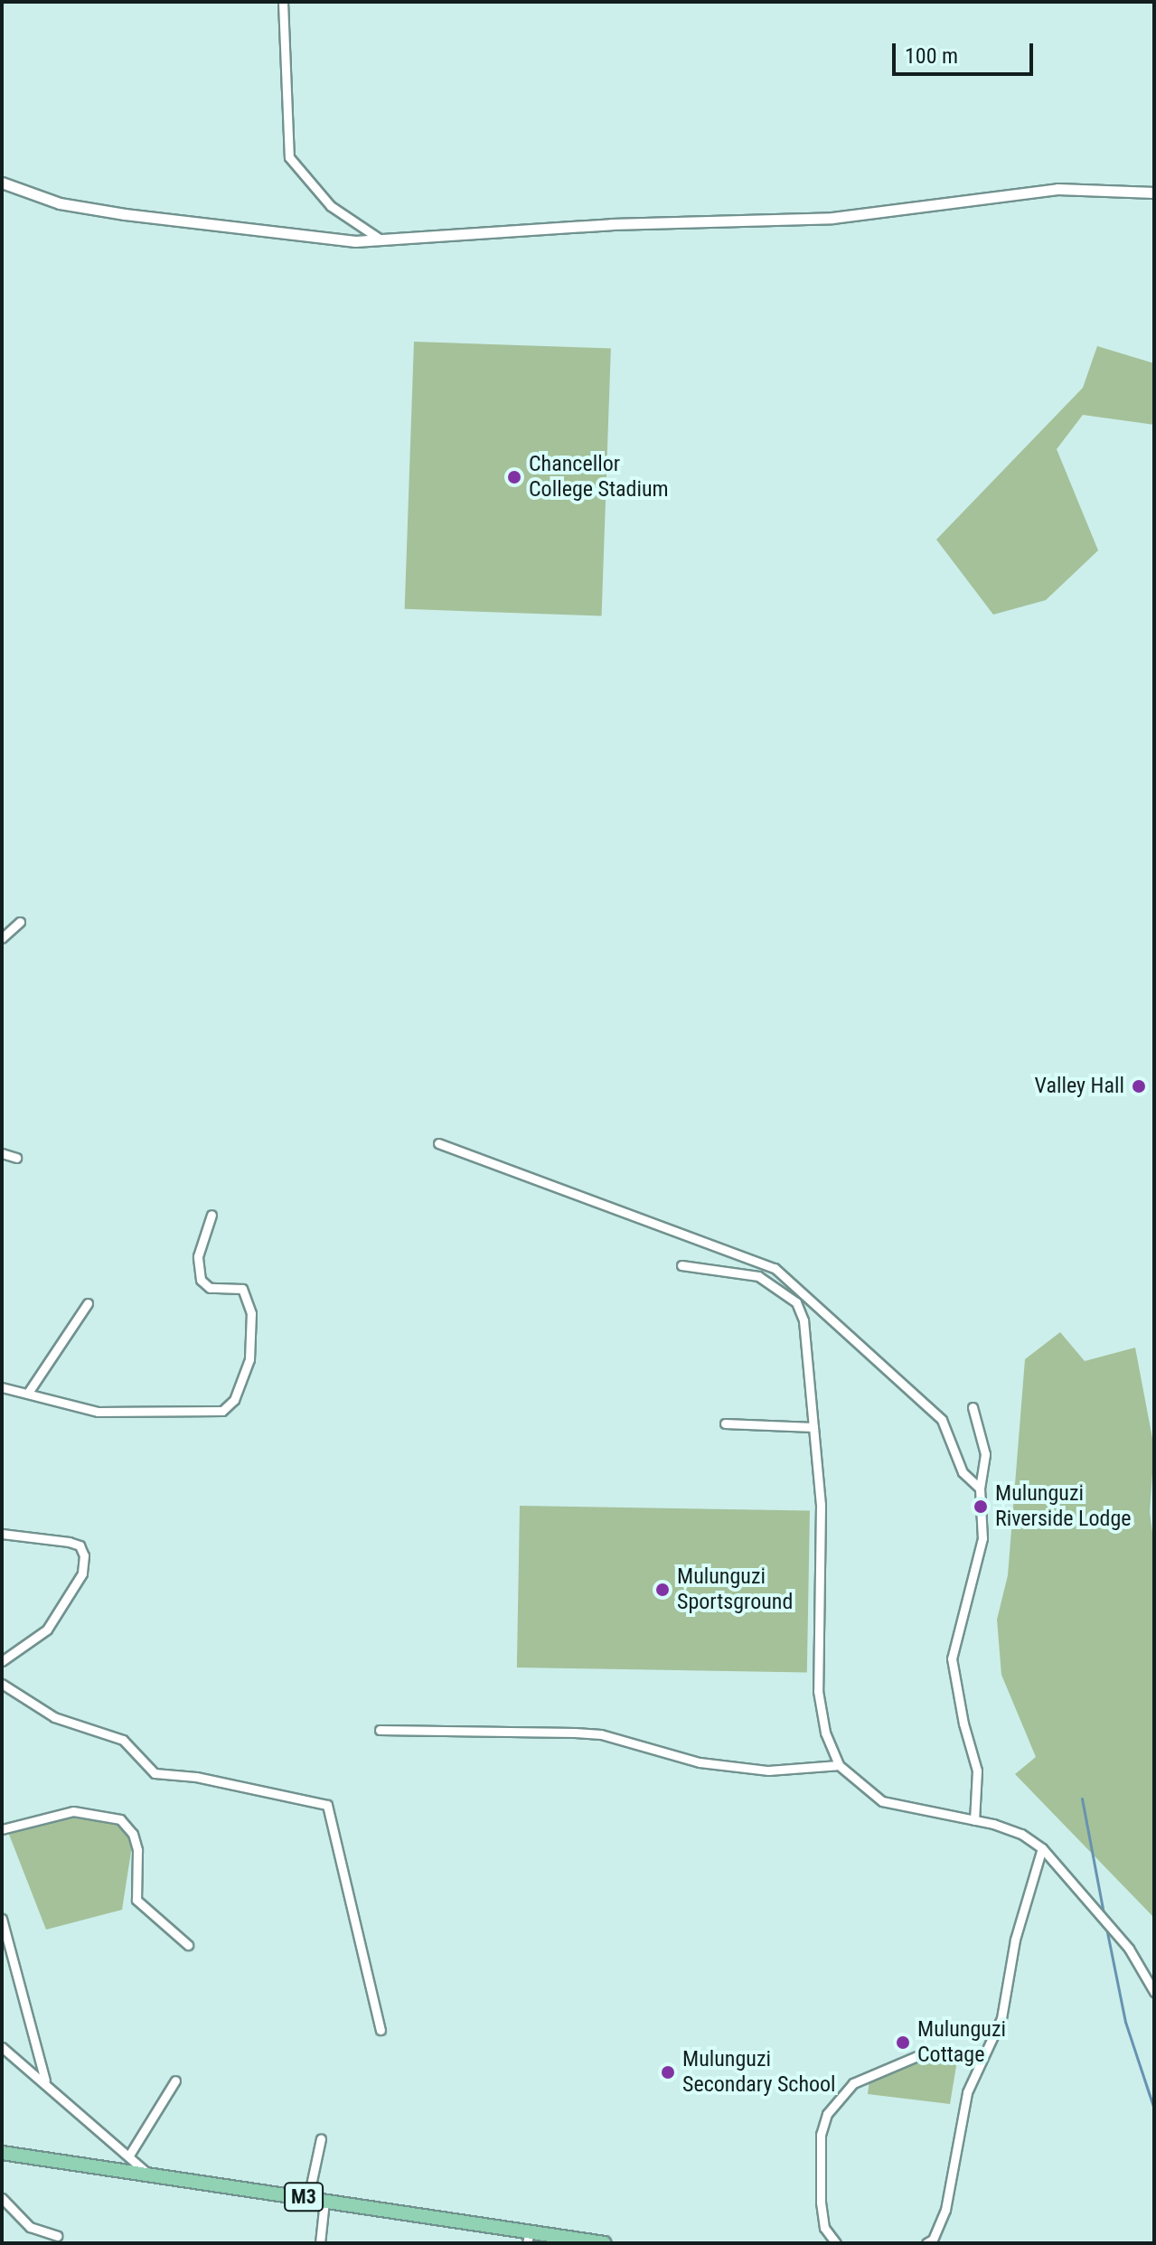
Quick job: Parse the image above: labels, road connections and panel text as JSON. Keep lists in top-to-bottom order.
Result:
{
  "streets": {
    "highway": ["M3"]
  },
  "places": [
    "Chancellor College Stadium",
    "Valley Hall",
    "Mulunguzi Riverside Lodge",
    "Mulunguzi Sportsground",
    "Mulunguzi Cottage",
    "Mulunguzi Secondary School"
  ],
  "scale_bar": "100 m"
}
